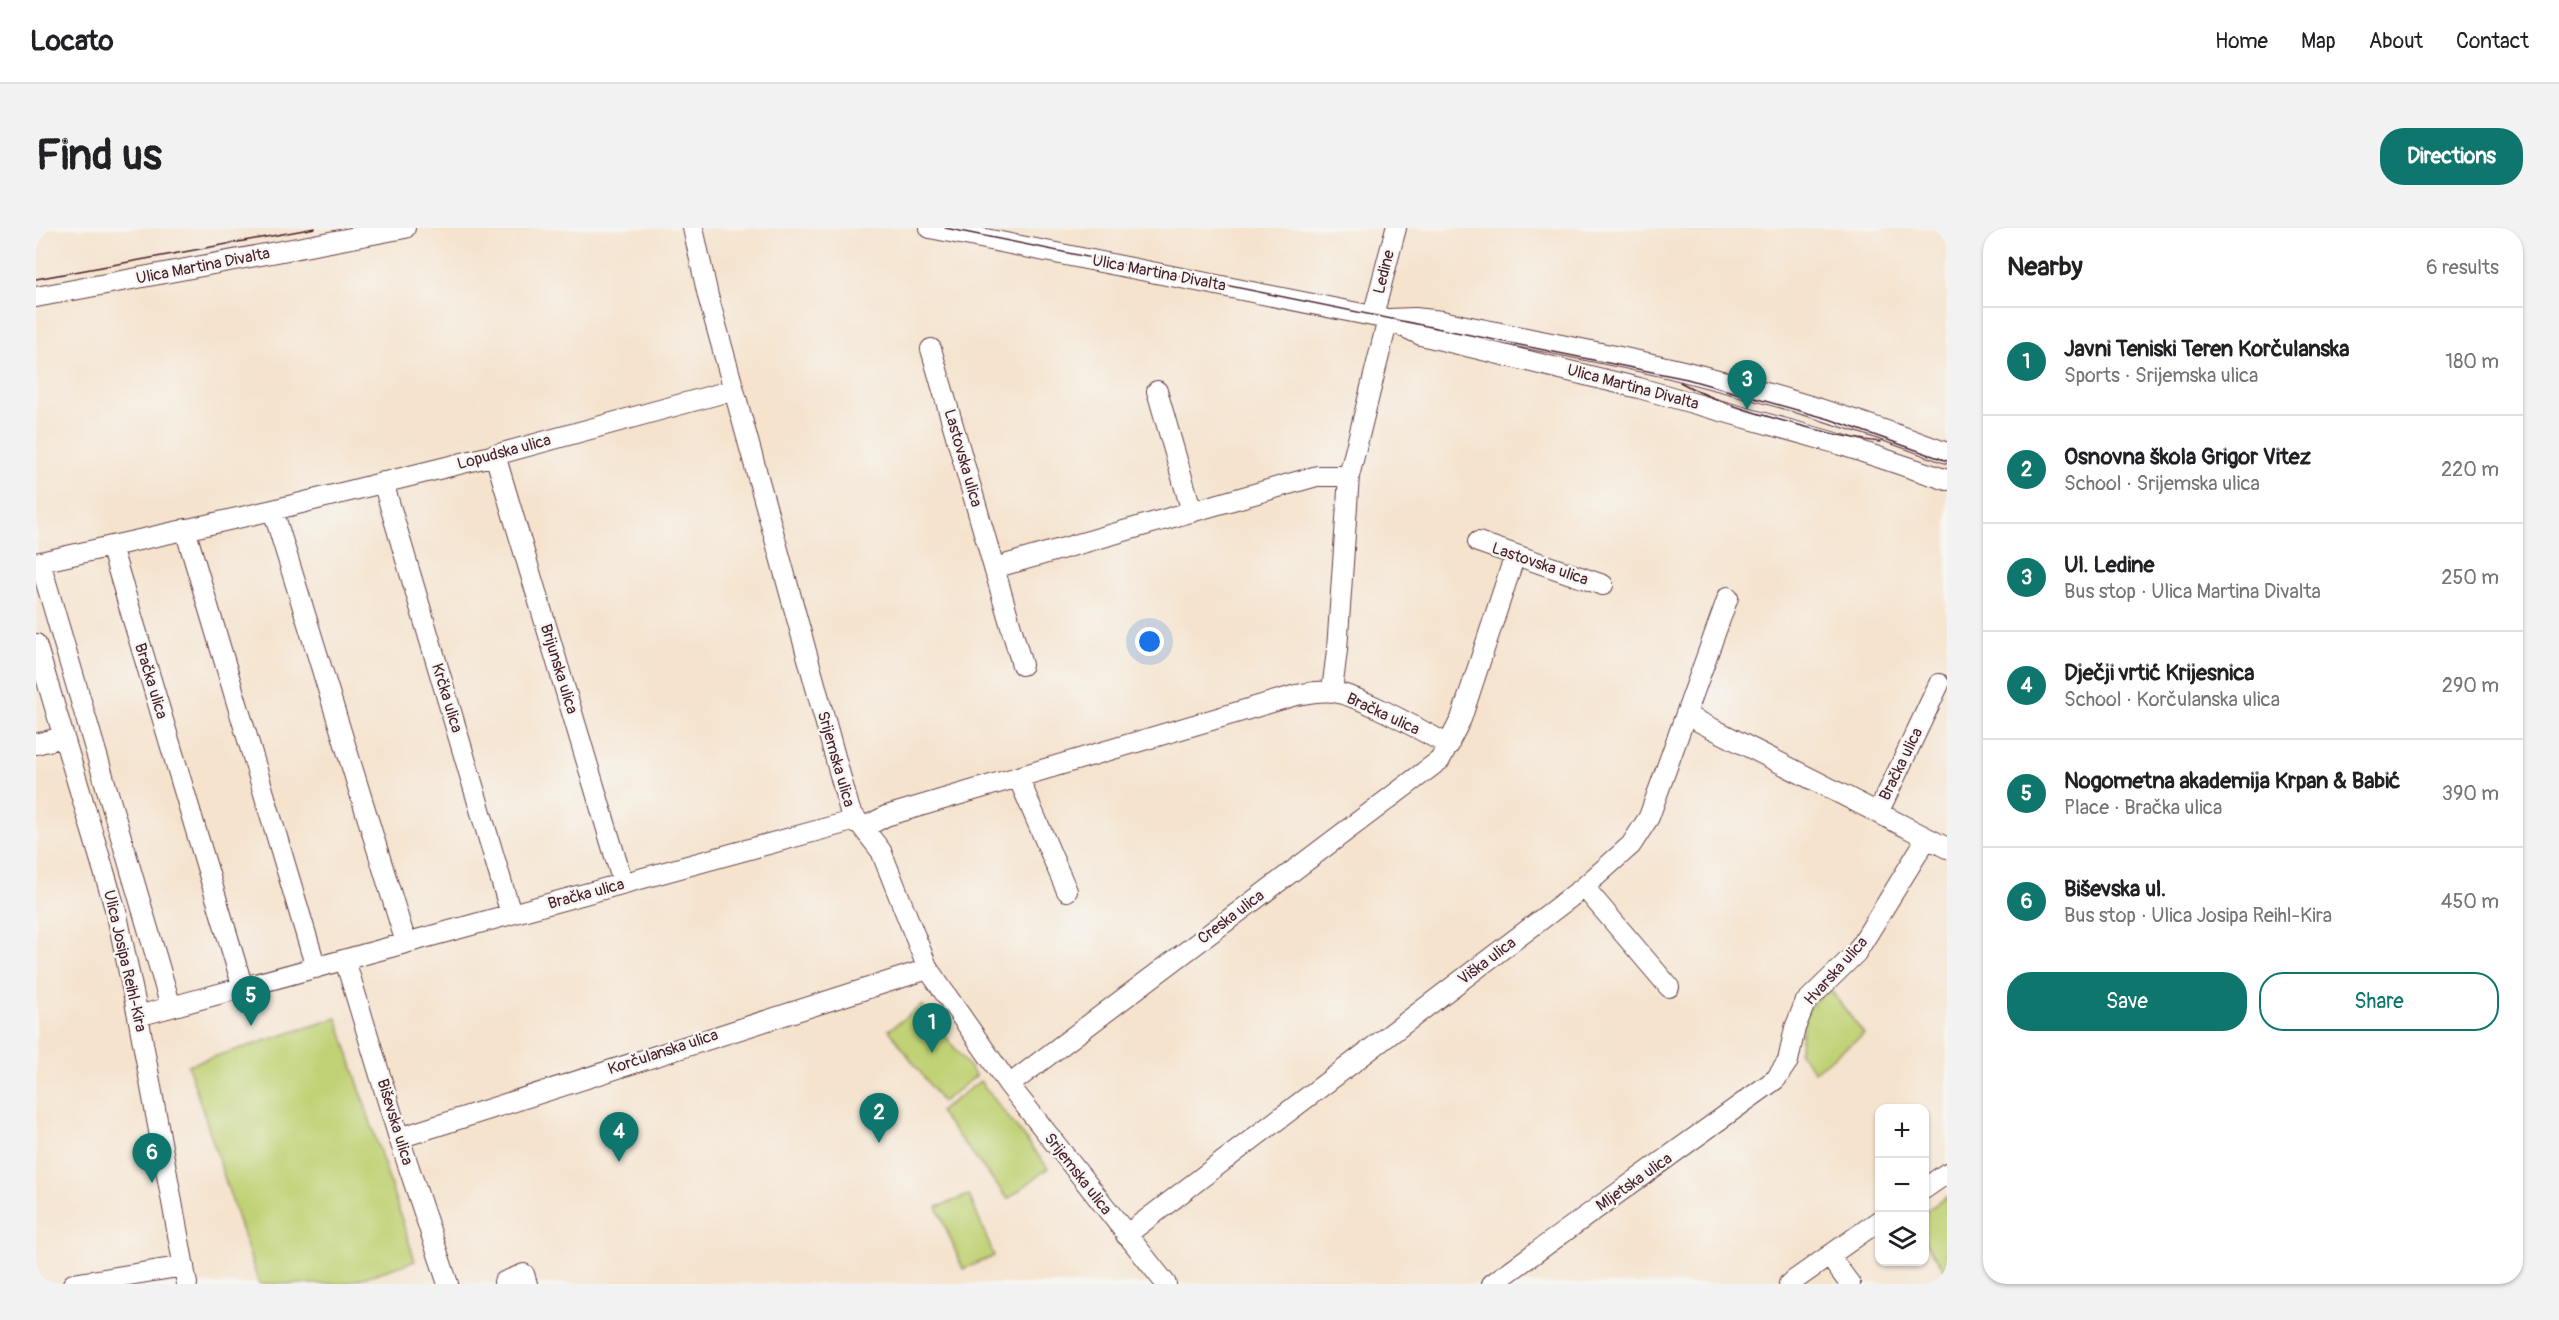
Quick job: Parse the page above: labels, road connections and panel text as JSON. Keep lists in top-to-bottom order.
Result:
{
  "streets": {
    "street": [
      "Ulica Martina Divalta",
      "Ledine",
      "Lopudska ulica",
      "Lastovska ulica",
      "Brijunska ulica",
      "Bračka ulica",
      "Krčka ulica",
      "Srijemska ulica",
      "Creska ulica",
      "Ulica Josipa Reihl-Kira",
      "Viška ulica",
      "Hvarska ulica",
      "Korčulanska ulica",
      "Biševska ulica",
      "Mljetska ulica"
    ]
  },
  "crossings": [
    ["Ulica Martina Divalta", "Ledine"],
    ["Lopudska ulica", "Brijunska ulica"],
    ["Lopudska ulica", "Bračka ulica"],
    ["Lopudska ulica", "Krčka ulica"],
    ["Lopudska ulica", "Srijemska ulica"],
    ["Brijunska ulica", "Bračka ulica"],
    ["Bračka ulica", "Krčka ulica"],
    ["Bračka ulica", "Srijemska ulica"],
    ["Bračka ulica", "Creska ulica"],
    ["Bračka ulica", "Ulica Josipa Reihl-Kira"],
    ["Bračka ulica", "Viška ulica"],
    ["Bračka ulica", "Hvarska ulica"],
    ["Bračka ulica", "Biševska ulica"],
    ["Srijemska ulica", "Creska ulica"],
    ["Srijemska ulica", "Viška ulica"],
    ["Srijemska ulica", "Korčulanska ulica"],
    ["Hvarska ulica", "Mljetska ulica"],
    ["Korčulanska ulica", "Biševska ulica"]
  ],
  "page": {
    "header": "Locato",
    "nav": [
      "Home",
      "Map",
      "About",
      "Contact"
    ],
    "buttons": [
      "Directions",
      ["Save", "Share"]
    ],
    "title": "Find us",
    "heading": ["Nearby", "6 results"],
    "list": [
      {
        "mark": "1",
        "name": "Javni Teniski Teren Korčulanska",
        "note": "Sports · Srijemska ulica",
        "value": "180 m"
      },
      {
        "mark": "2",
        "name": "Osnovna škola Grigor Vitez",
        "note": "School · Srijemska ulica",
        "value": "220 m"
      },
      {
        "mark": "3",
        "name": "Ul. Ledine",
        "note": "Bus stop · Ulica Martina Divalta",
        "value": "250 m"
      },
      {
        "mark": "4",
        "name": "Dječji vrtić Krijesnica",
        "note": "School · Korčulanska ulica",
        "value": "290 m"
      },
      {
        "mark": "5",
        "name": "Nogometna akademija Krpan & Babić",
        "note": "Place · Bračka ulica",
        "value": "390 m"
      },
      {
        "mark": "6",
        "name": "Biševska ul.",
        "note": "Bus stop · Ulica Josipa Reihl-Kira",
        "value": "450 m"
      }
    ],
    "pins": [
      "3",
      "5",
      "1",
      "2",
      "4",
      "6"
    ],
    "map_buttons": ["+", "−"]
  }
}
